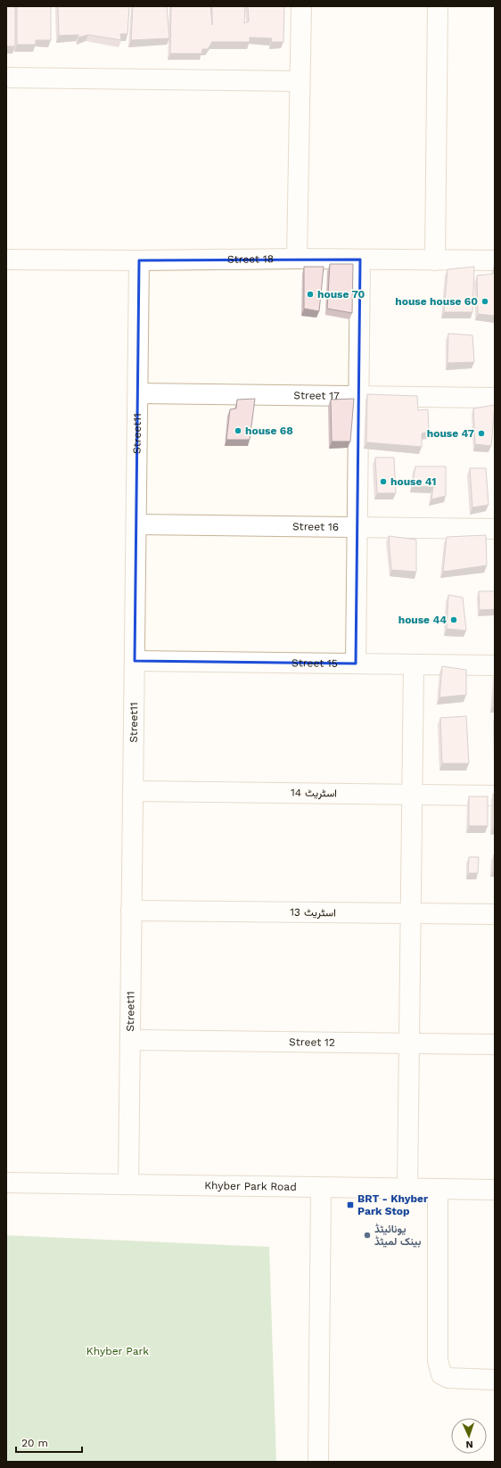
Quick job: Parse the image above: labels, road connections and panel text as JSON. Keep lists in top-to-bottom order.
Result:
{
  "streets": {
    "street": [
      "Street 18",
      "Street 17",
      "Street11",
      "Street 16",
      "Street 15",
      "اسٹریٹ 14",
      "اسٹریٹ 13",
      "Street 12",
      "Khyber Park Road"
    ]
  },
  "crossings": [
    ["Street 18", "Street11"],
    ["Street 17", "Street11"],
    ["Street11", "Street 16"],
    ["Street11", "Street 15"],
    ["Street11", "اسٹریٹ 14"],
    ["Street11", "اسٹریٹ 13"],
    ["Street11", "Street 12"],
    ["Street11", "Khyber Park Road"]
  ],
  "parks": ["Khyber Park"],
  "places": {
    "other": [
      "house 70",
      "house house 60",
      "house 68",
      "house 47",
      "house 41",
      "house 44",
      "یونائیٹڈ بینک لمیٹڈ"
    ],
    "transit": ["BRT - Khyber Park Stop"]
  },
  "scale_bar": "20 m",
  "north": "bottom"
}
